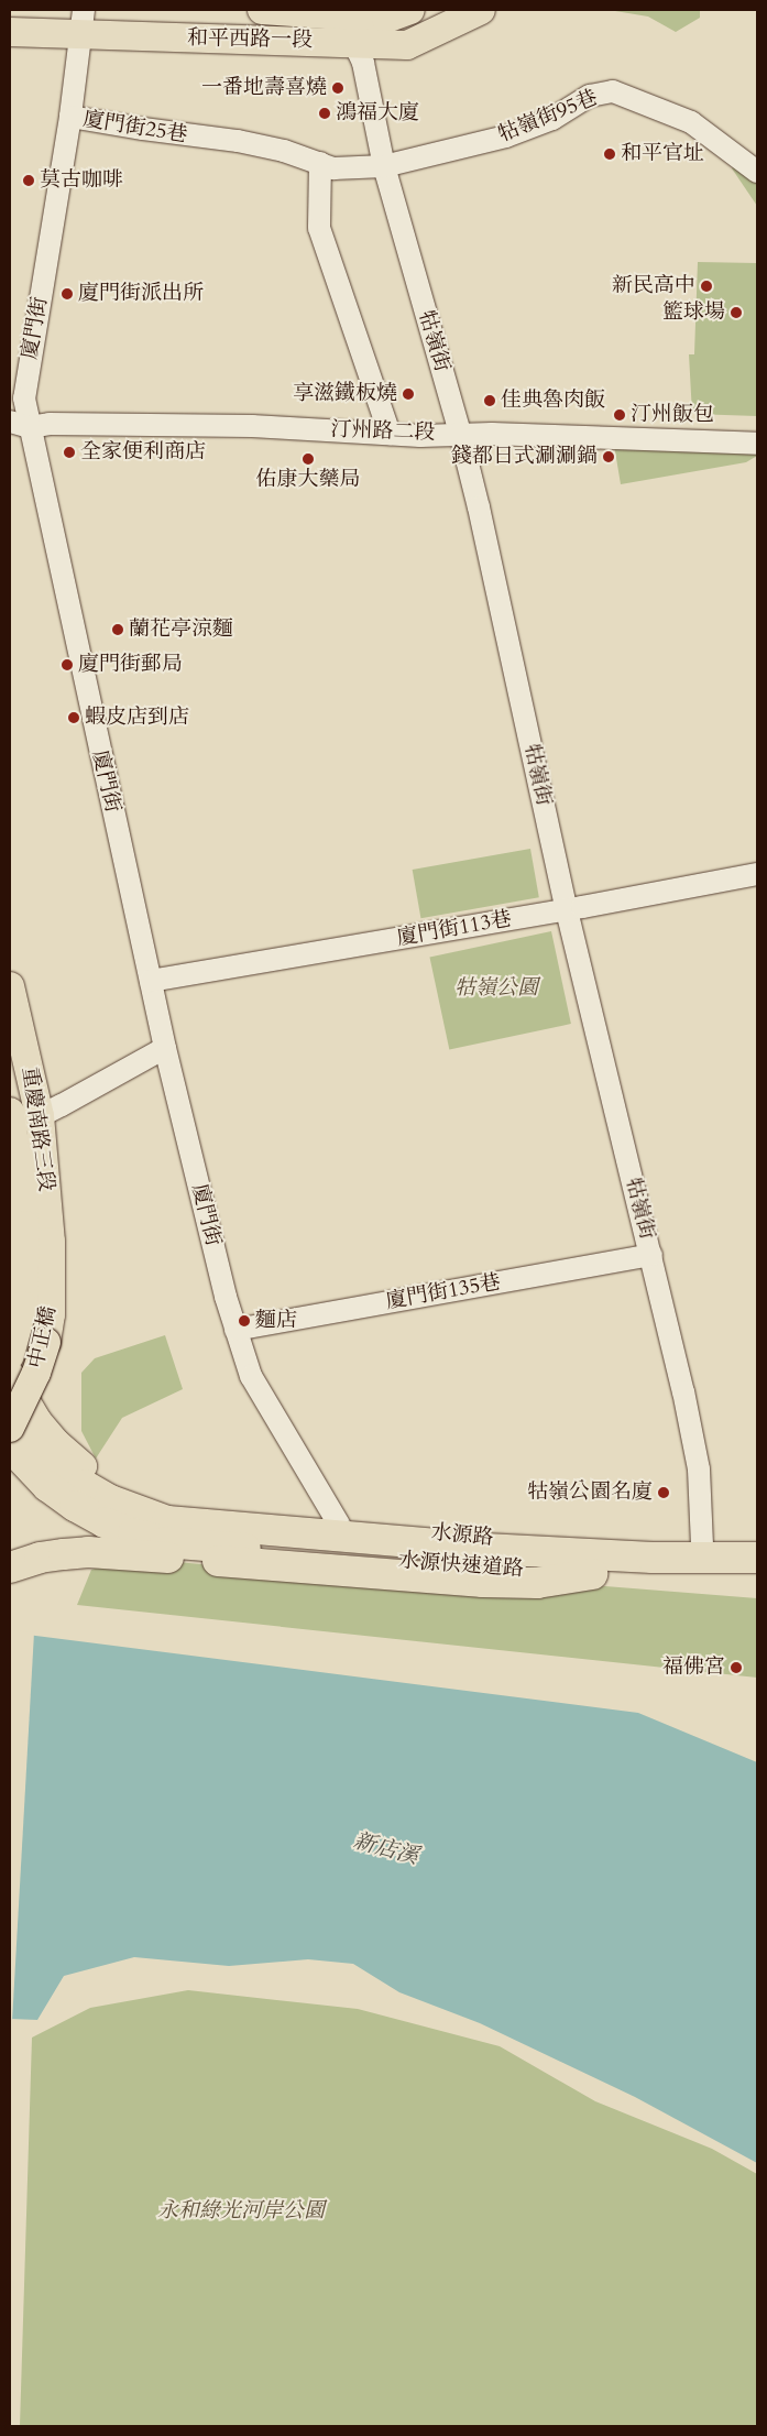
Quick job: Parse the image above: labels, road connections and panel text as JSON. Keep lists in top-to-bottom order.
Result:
{
  "streets": {
    "highway": ["水源快速道路"],
    "main road": [
      "和平西路一段",
      "重慶南路三段",
      "中正橋",
      "水源路"
    ],
    "street": [
      "牯嶺街95巷",
      "廈門街25巷",
      "廈門街",
      "牯嶺街",
      "汀州路二段",
      "廈門街113巷",
      "廈門街135巷"
    ]
  },
  "crossings": [
    ["和平西路一段", "廈門街"],
    ["和平西路一段", "牯嶺街"],
    ["牯嶺街95巷", "廈門街25巷"],
    ["牯嶺街95巷", "牯嶺街"],
    ["廈門街25巷", "廈門街"],
    ["廈門街", "汀州路二段"],
    ["廈門街", "廈門街113巷"],
    ["廈門街", "廈門街135巷"],
    ["廈門街", "水源路"],
    ["牯嶺街", "汀州路二段"],
    ["牯嶺街", "廈門街113巷"],
    ["牯嶺街", "廈門街135巷"],
    ["牯嶺街", "水源路"],
    ["重慶南路三段", "中正橋"],
    ["水源路", "水源快速道路"]
  ],
  "water": ["新店溪"],
  "parks": ["牯嶺公園", "永和綠光河岸公園"],
  "places": [
    "一番地壽喜燒",
    "鴻福大廈",
    "和平官址",
    "莫古咖啡",
    "新民高中",
    "廈門街派出所",
    "籃球場",
    "享滋鐵板燒",
    "佳典魯肉飯",
    "汀州飯包",
    "全家便利商店",
    "錢都日式涮涮鍋",
    "佑康大藥局",
    "蘭花亭涼麵",
    "廈門街郵局",
    "蝦皮店到店",
    "麵店",
    "牯嶺公園名廈",
    "福佛宮"
  ]
}
